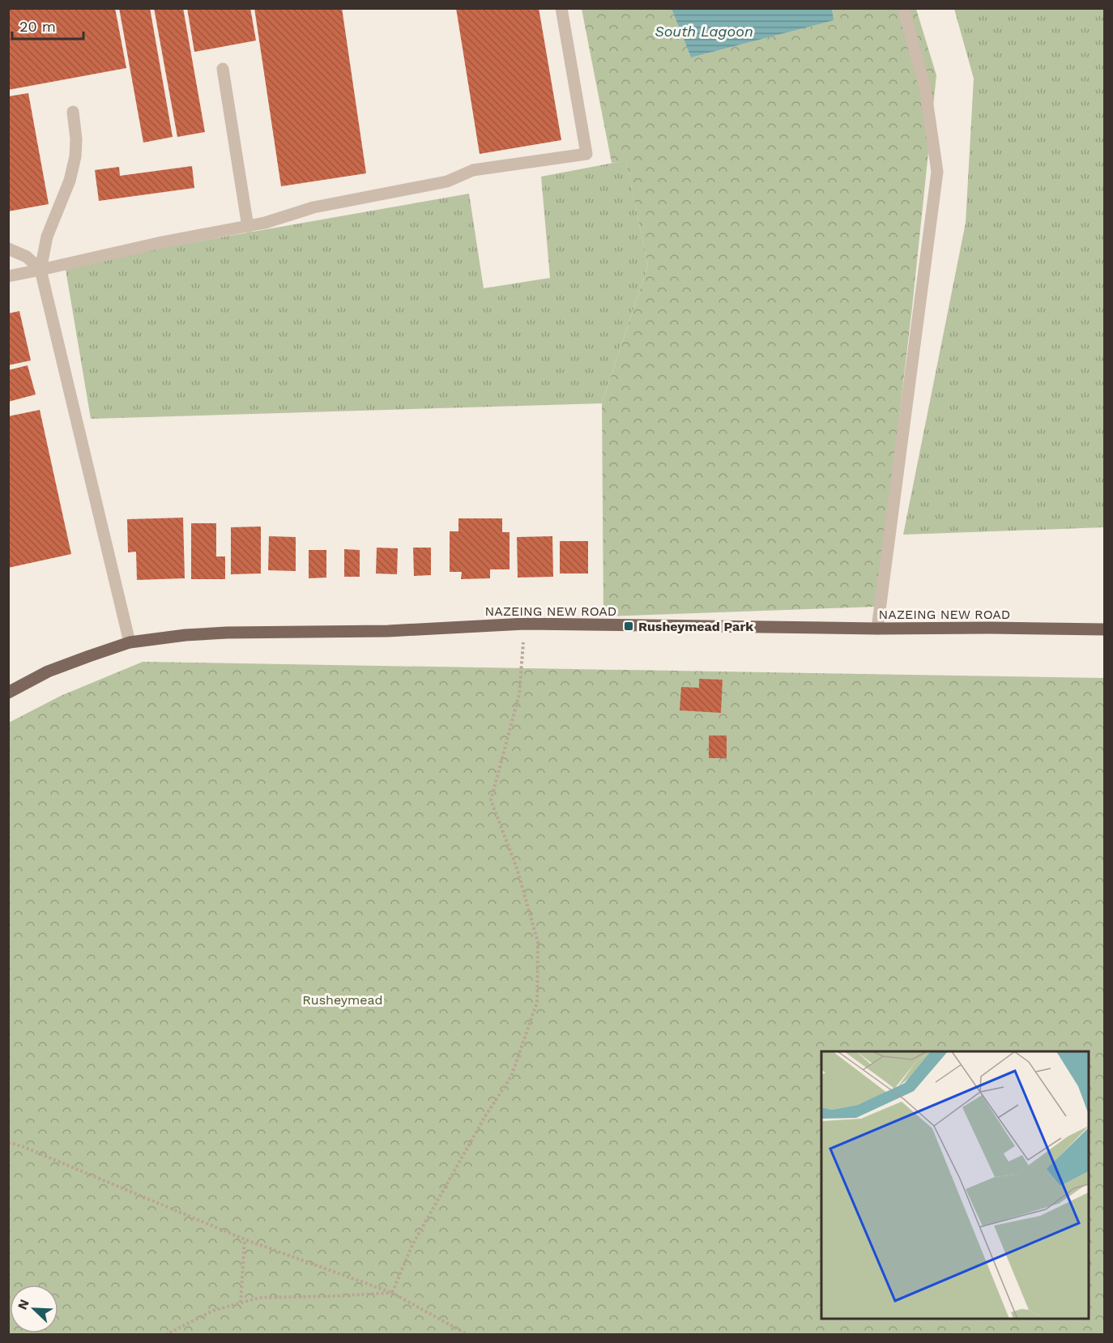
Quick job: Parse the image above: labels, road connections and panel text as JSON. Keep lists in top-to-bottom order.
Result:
{
  "streets": {
    "main road": ["NAZEING NEW ROAD"]
  },
  "water": ["South Lagoon"],
  "parks": ["Rusheymead"],
  "places": {
    "transit": ["Rusheymead Park"]
  },
  "scale_bar": "20 m",
  "north": "top left"
}
